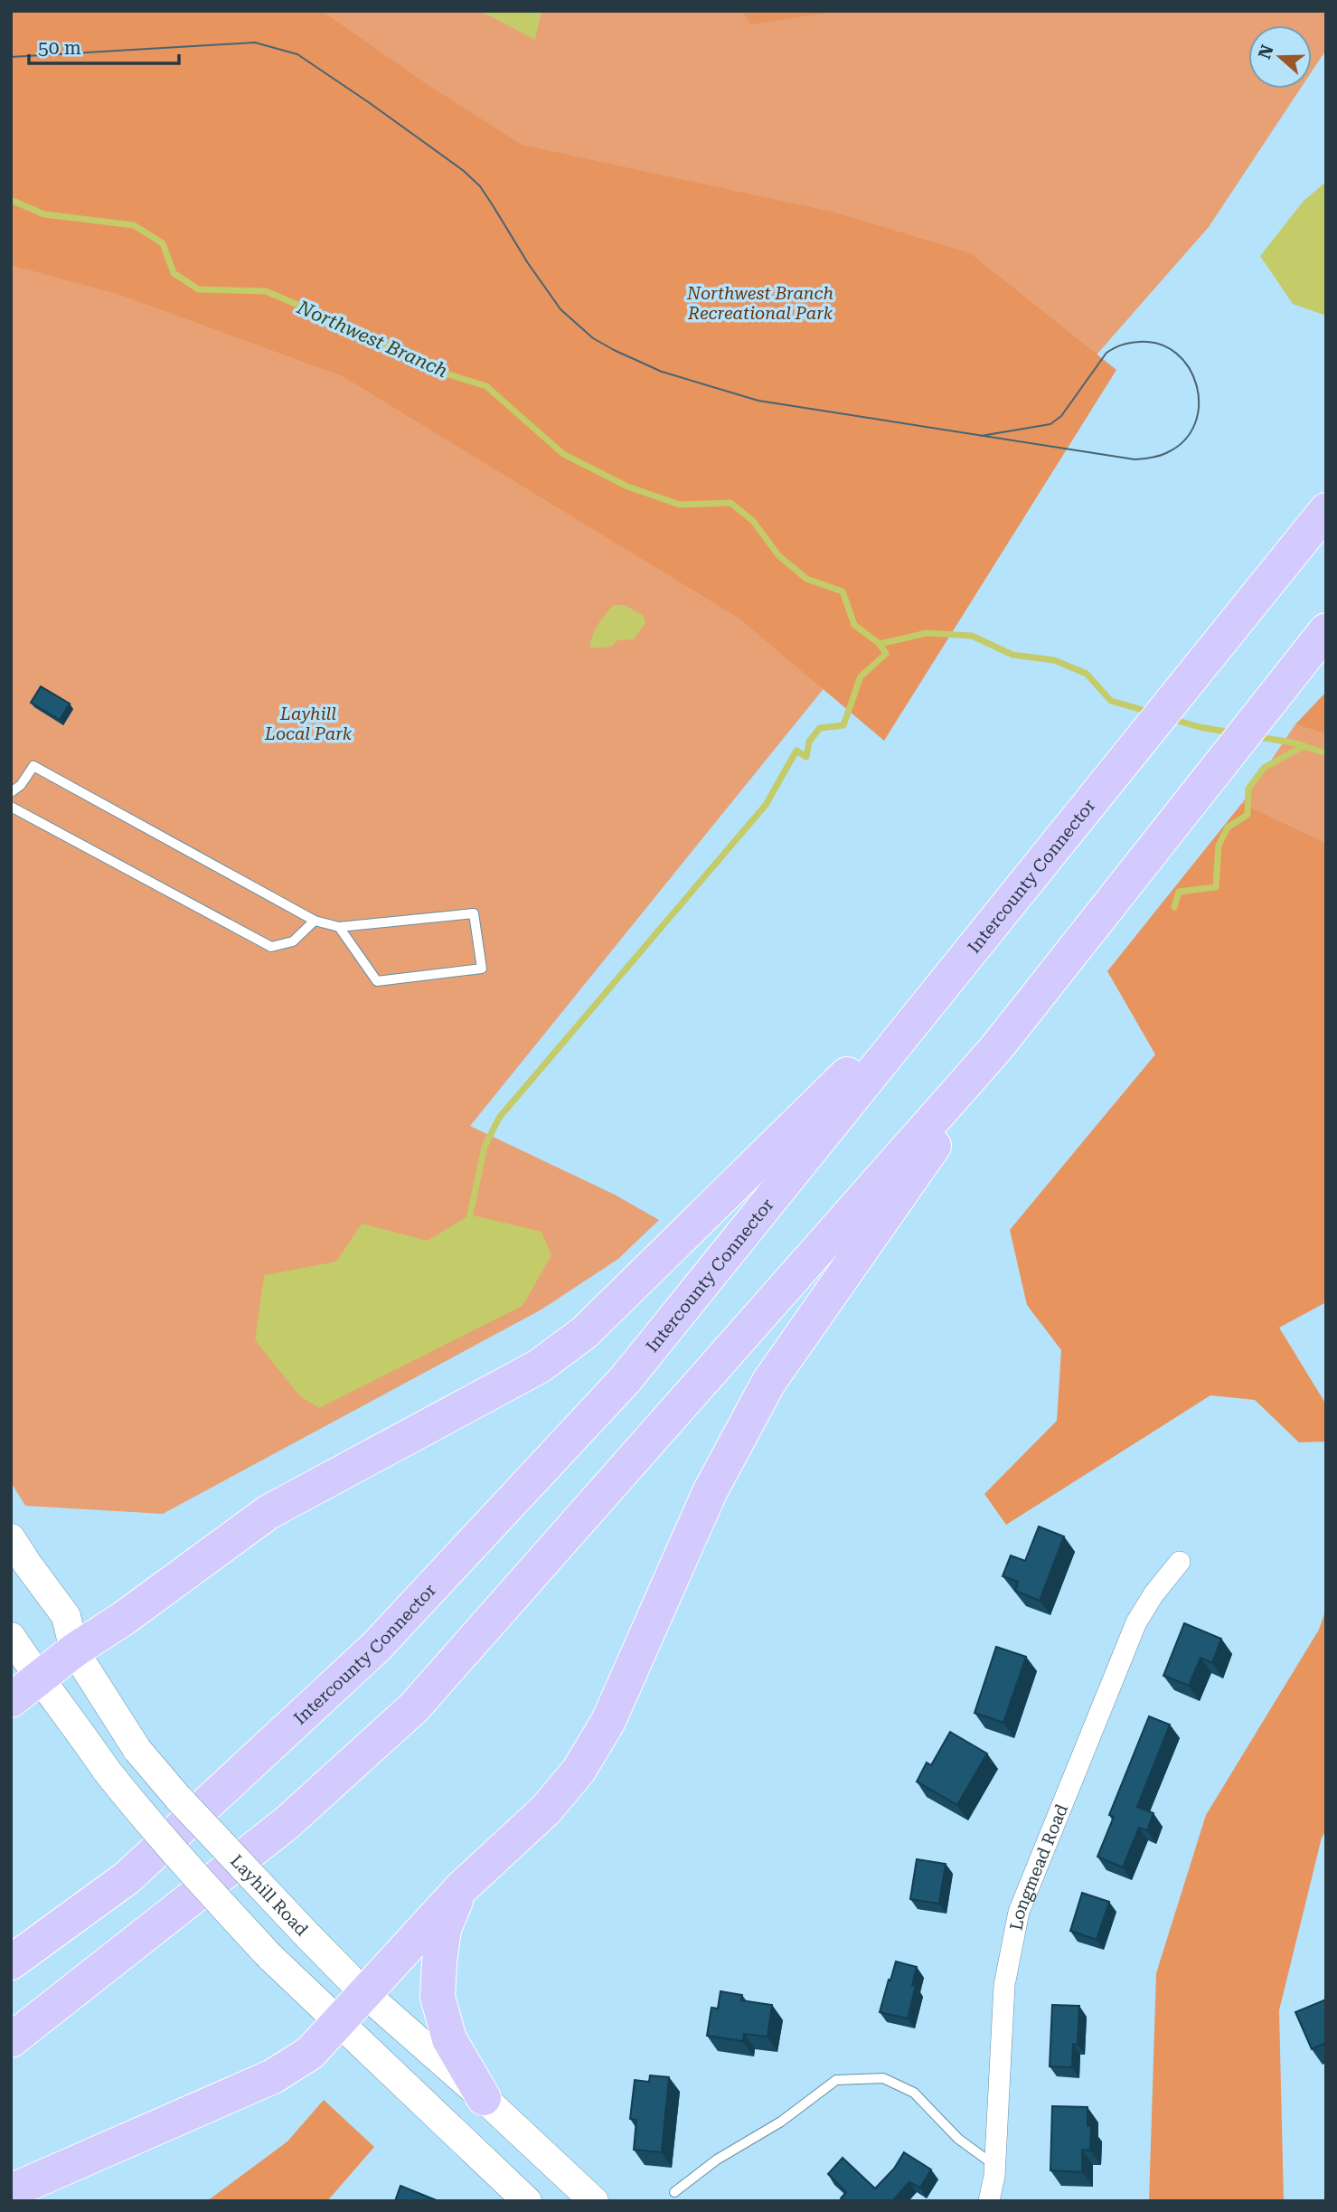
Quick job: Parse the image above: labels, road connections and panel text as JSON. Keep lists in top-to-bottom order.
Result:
{
  "streets": {
    "highway": ["Intercounty Connector"],
    "main road": ["Layhill Road"],
    "street": ["Longmead Road"]
  },
  "water": ["Northwest Branch"],
  "parks": ["Northwest Branch Recreational Park", "Layhill Local Park"],
  "scale_bar": "50 m",
  "north": "left"
}
